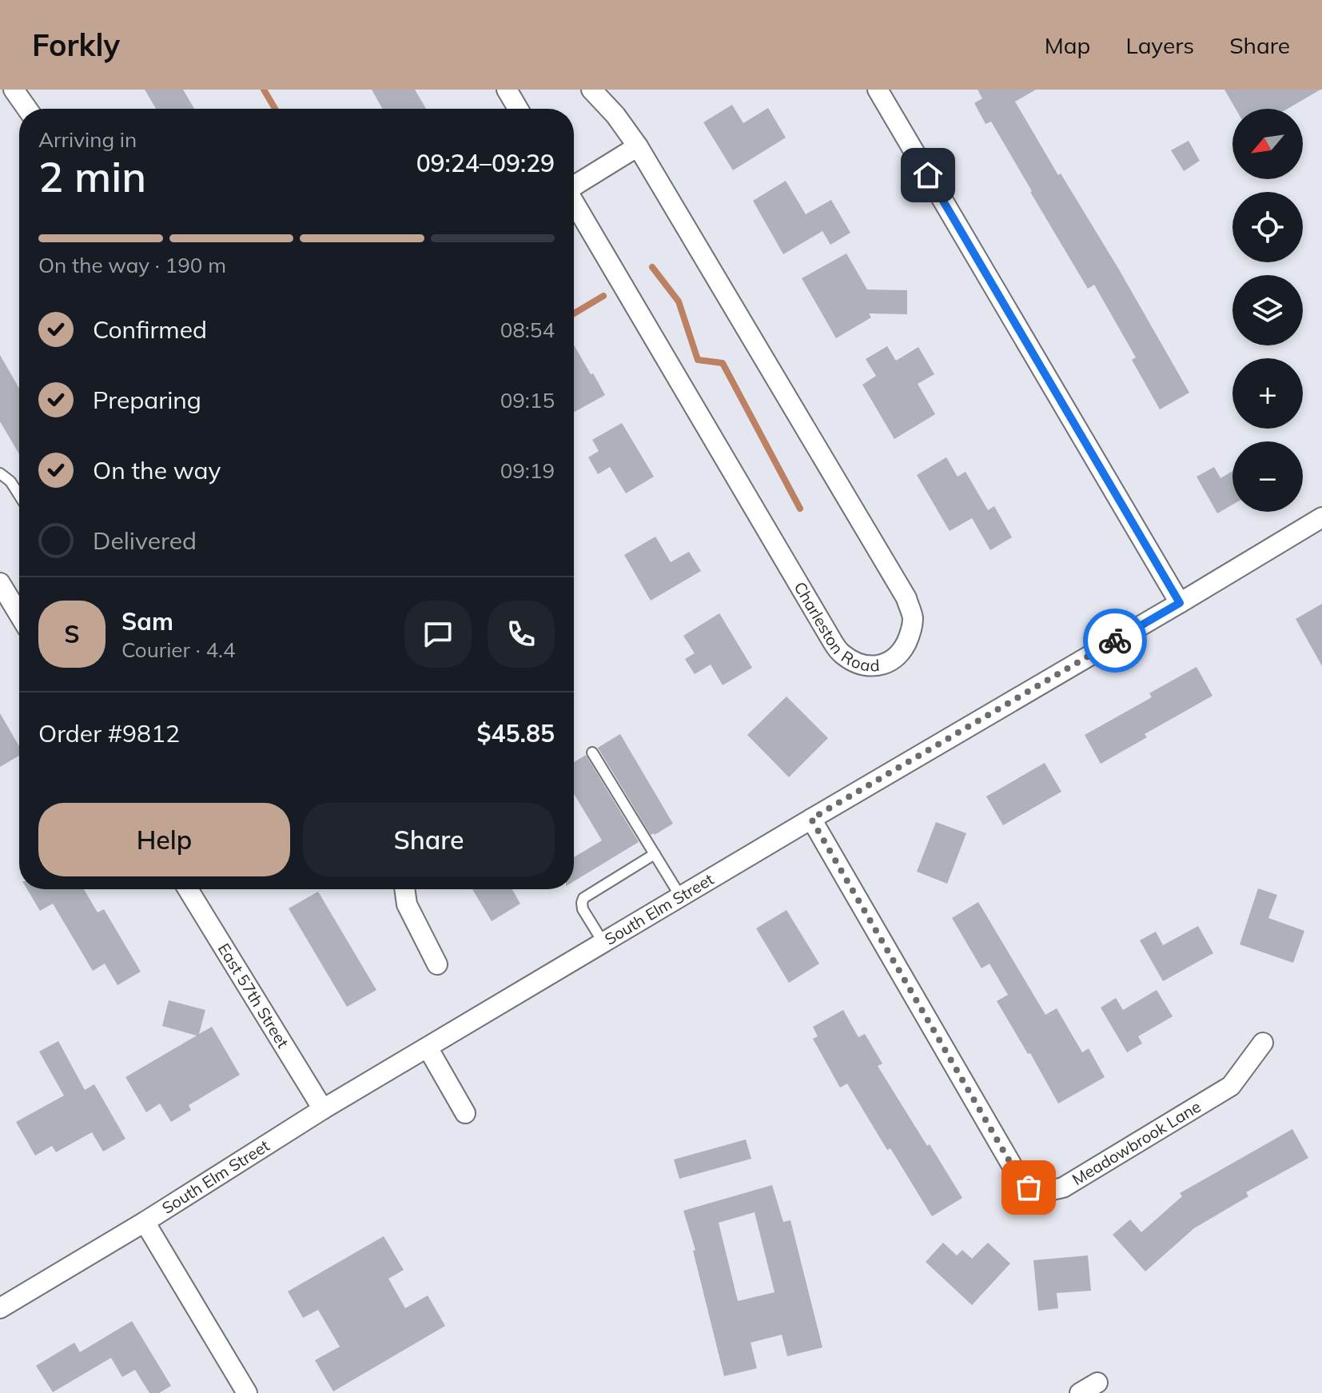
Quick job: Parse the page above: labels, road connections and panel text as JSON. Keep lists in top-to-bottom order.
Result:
{
  "streets": {
    "street": [
      "Charleston Road",
      "South Elm Street",
      "East 57th Street",
      "Meadowbrook Lane"
    ]
  },
  "crossings": [
    ["South Elm Street", "East 57th Street"],
    ["South Elm Street", "Meadowbrook Lane"]
  ],
  "north": "bottom left",
  "page": {
    "header": "Forkly",
    "nav": ["Map", "Layers", "Share"],
    "map_buttons": ["+", "−"],
    "heading": ["2 min", "Arriving in", "09:24–09:29"],
    "panel": [
      "Sam",
      "Courier · 4.4",
      "Order #9812",
      "$45.85"
    ],
    "bar": "On the way · 190 m",
    "list": [
      ["Confirmed", "08:54"],
      ["Preparing", "09:15"],
      ["On the way", "09:19"],
      "Delivered"
    ],
    "round": "S",
    "buttons": ["Help", "Share"]
  }
}
